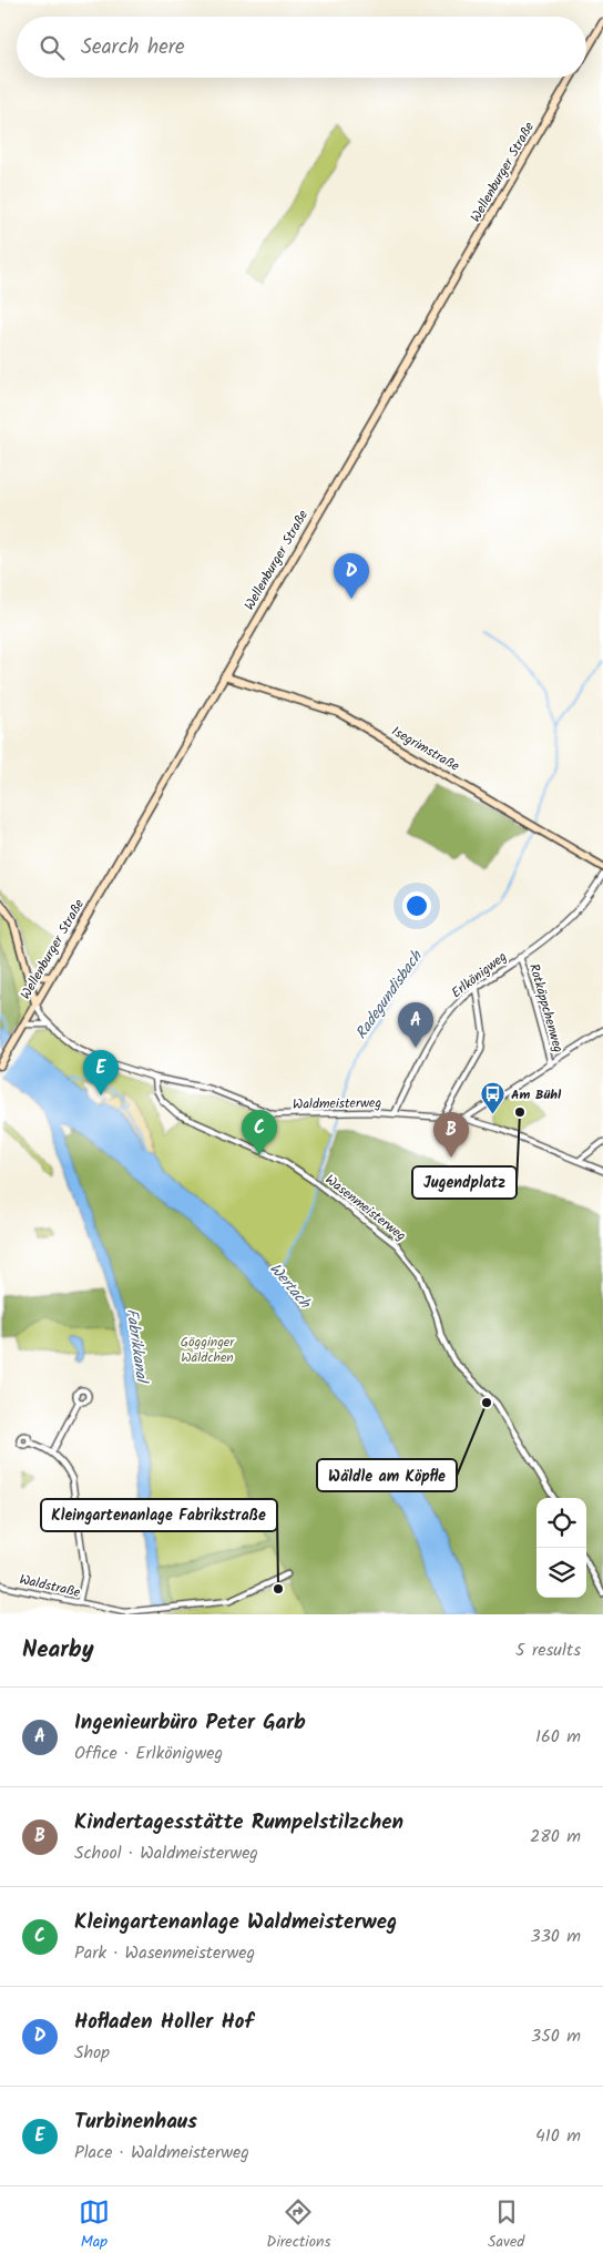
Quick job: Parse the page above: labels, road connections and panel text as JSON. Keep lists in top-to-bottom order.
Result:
{
  "streets": {
    "street": [
      "Wellenburger Straße",
      "Isegrimstraße",
      "Erlkönigweg",
      "Rotkäppchenweg",
      "Waldmeisterweg",
      "Wasenmeisterweg",
      "Waldstraße"
    ]
  },
  "crossings": [
    ["Wellenburger Straße", "Isegrimstraße"],
    ["Wellenburger Straße", "Waldmeisterweg"],
    ["Erlkönigweg", "Rotkäppchenweg"],
    ["Erlkönigweg", "Waldmeisterweg"],
    ["Waldmeisterweg", "Wasenmeisterweg"]
  ],
  "water": ["Radegundisbach", "Wertach", "Fabrikkanal"],
  "parks": ["Gögginger Wäldchen"],
  "places": {
    "other": ["Jugendplatz", "Wäldle am Köpfle", "Kleingartenanlage Fabrikstraße"],
    "bus stop": ["Am Bühl"]
  },
  "page": {
    "search": "Search here",
    "pins": [
      "D",
      "A",
      "E",
      "C",
      "B"
    ],
    "heading": ["Nearby", "5 results"],
    "list": [
      {
        "mark": "A",
        "name": "Ingenieurbüro Peter Garb",
        "note": "Office · Erlkönigweg",
        "value": "160 m"
      },
      {
        "mark": "B",
        "name": "Kindertagesstätte Rumpelstilzchen",
        "note": "School · Waldmeisterweg",
        "value": "280 m"
      },
      {
        "mark": "C",
        "name": "Kleingartenanlage Waldmeisterweg",
        "note": "Park · Wasenmeisterweg",
        "value": "330 m"
      },
      {
        "mark": "D",
        "name": "Hofladen Holler Hof",
        "note": "Shop",
        "value": "350 m"
      },
      {
        "mark": "E",
        "name": "Turbinenhaus",
        "note": "Place · Waldmeisterweg",
        "value": "410 m"
      }
    ],
    "nav": ["Map", "Directions", "Saved"]
  }
}
